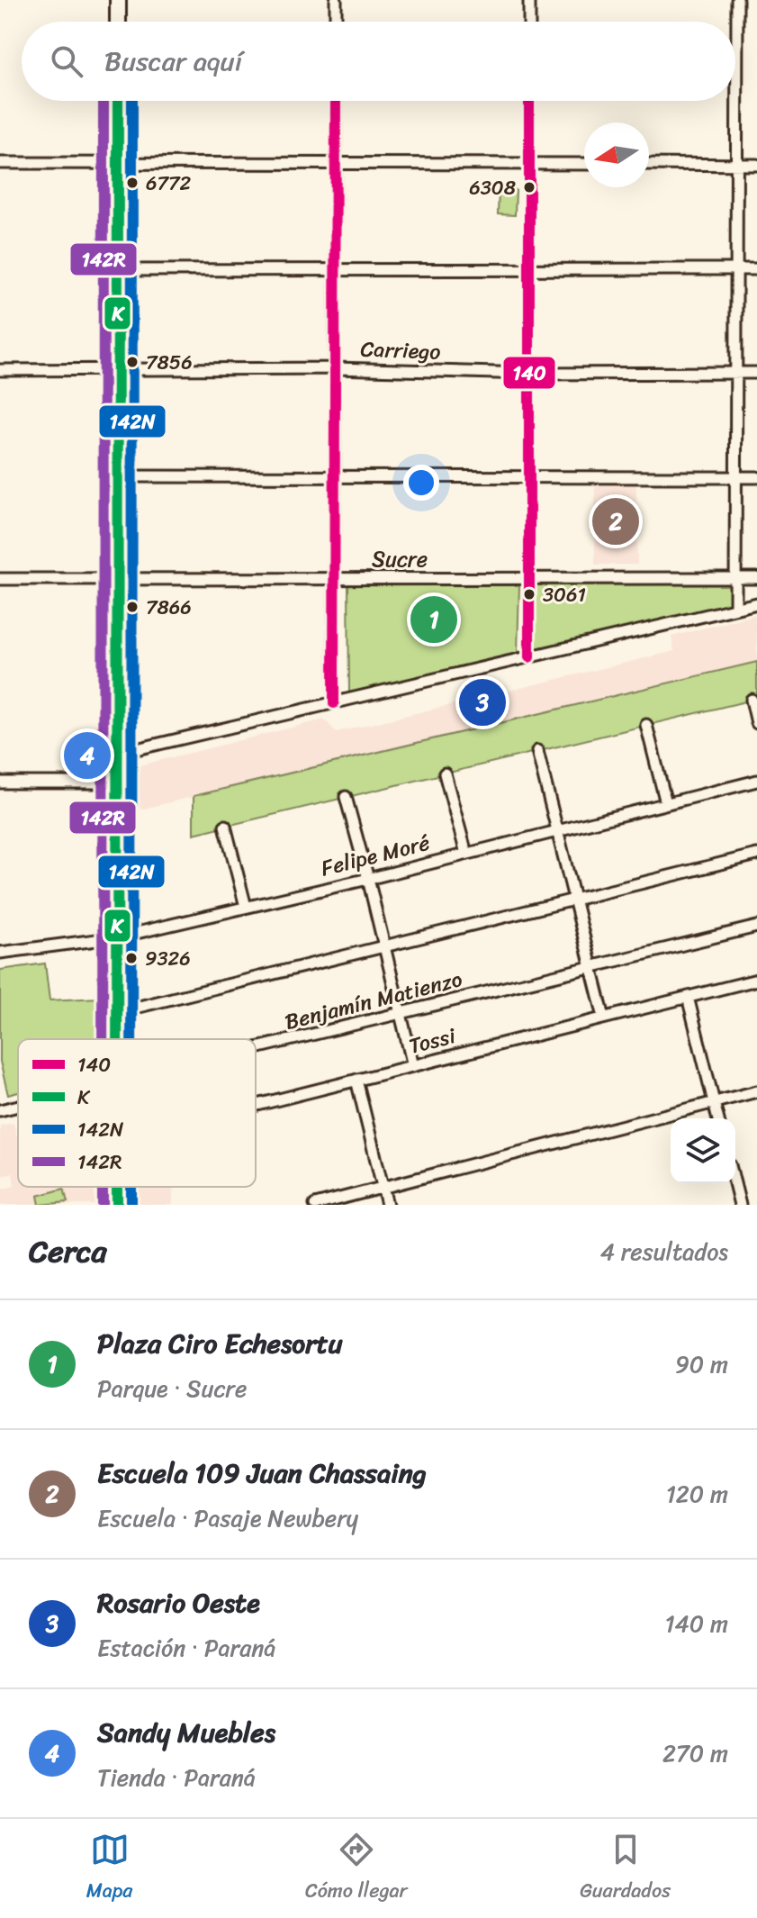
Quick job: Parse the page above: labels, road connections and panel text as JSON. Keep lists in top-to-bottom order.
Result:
{
  "streets": {
    "street": [
      "Carriego",
      "Sucre",
      "Felipe Moré",
      "Benjamín Matienzo",
      "Tossi"
    ]
  },
  "places": [
    "6772",
    "6308",
    "7856",
    "3061",
    "7866",
    "9326"
  ],
  "lines": [
    "transit line 140",
    "transit line K",
    "transit line 142N",
    "transit line 142R"
  ],
  "legend": [
    "140",
    "K",
    "142N",
    "142R"
  ],
  "north": "left",
  "page": {
    "search": "Buscar aquí",
    "pins": [
      "2",
      "1",
      "3",
      "4"
    ],
    "heading": ["Cerca", "4 resultados"],
    "list": [
      {
        "mark": "1",
        "name": "Plaza Ciro Echesortu",
        "note": "Parque · Sucre",
        "value": "90 m"
      },
      {
        "mark": "2",
        "name": "Escuela 109 Juan Chassaing",
        "note": "Escuela · Pasaje Newbery",
        "value": "120 m"
      },
      {
        "mark": "3",
        "name": "Rosario Oeste",
        "note": "Estación · Paraná",
        "value": "140 m"
      },
      {
        "mark": "4",
        "name": "Sandy Muebles",
        "note": "Tienda · Paraná",
        "value": "270 m"
      }
    ],
    "nav": ["Mapa", "Cómo llegar", "Guardados"]
  }
}
